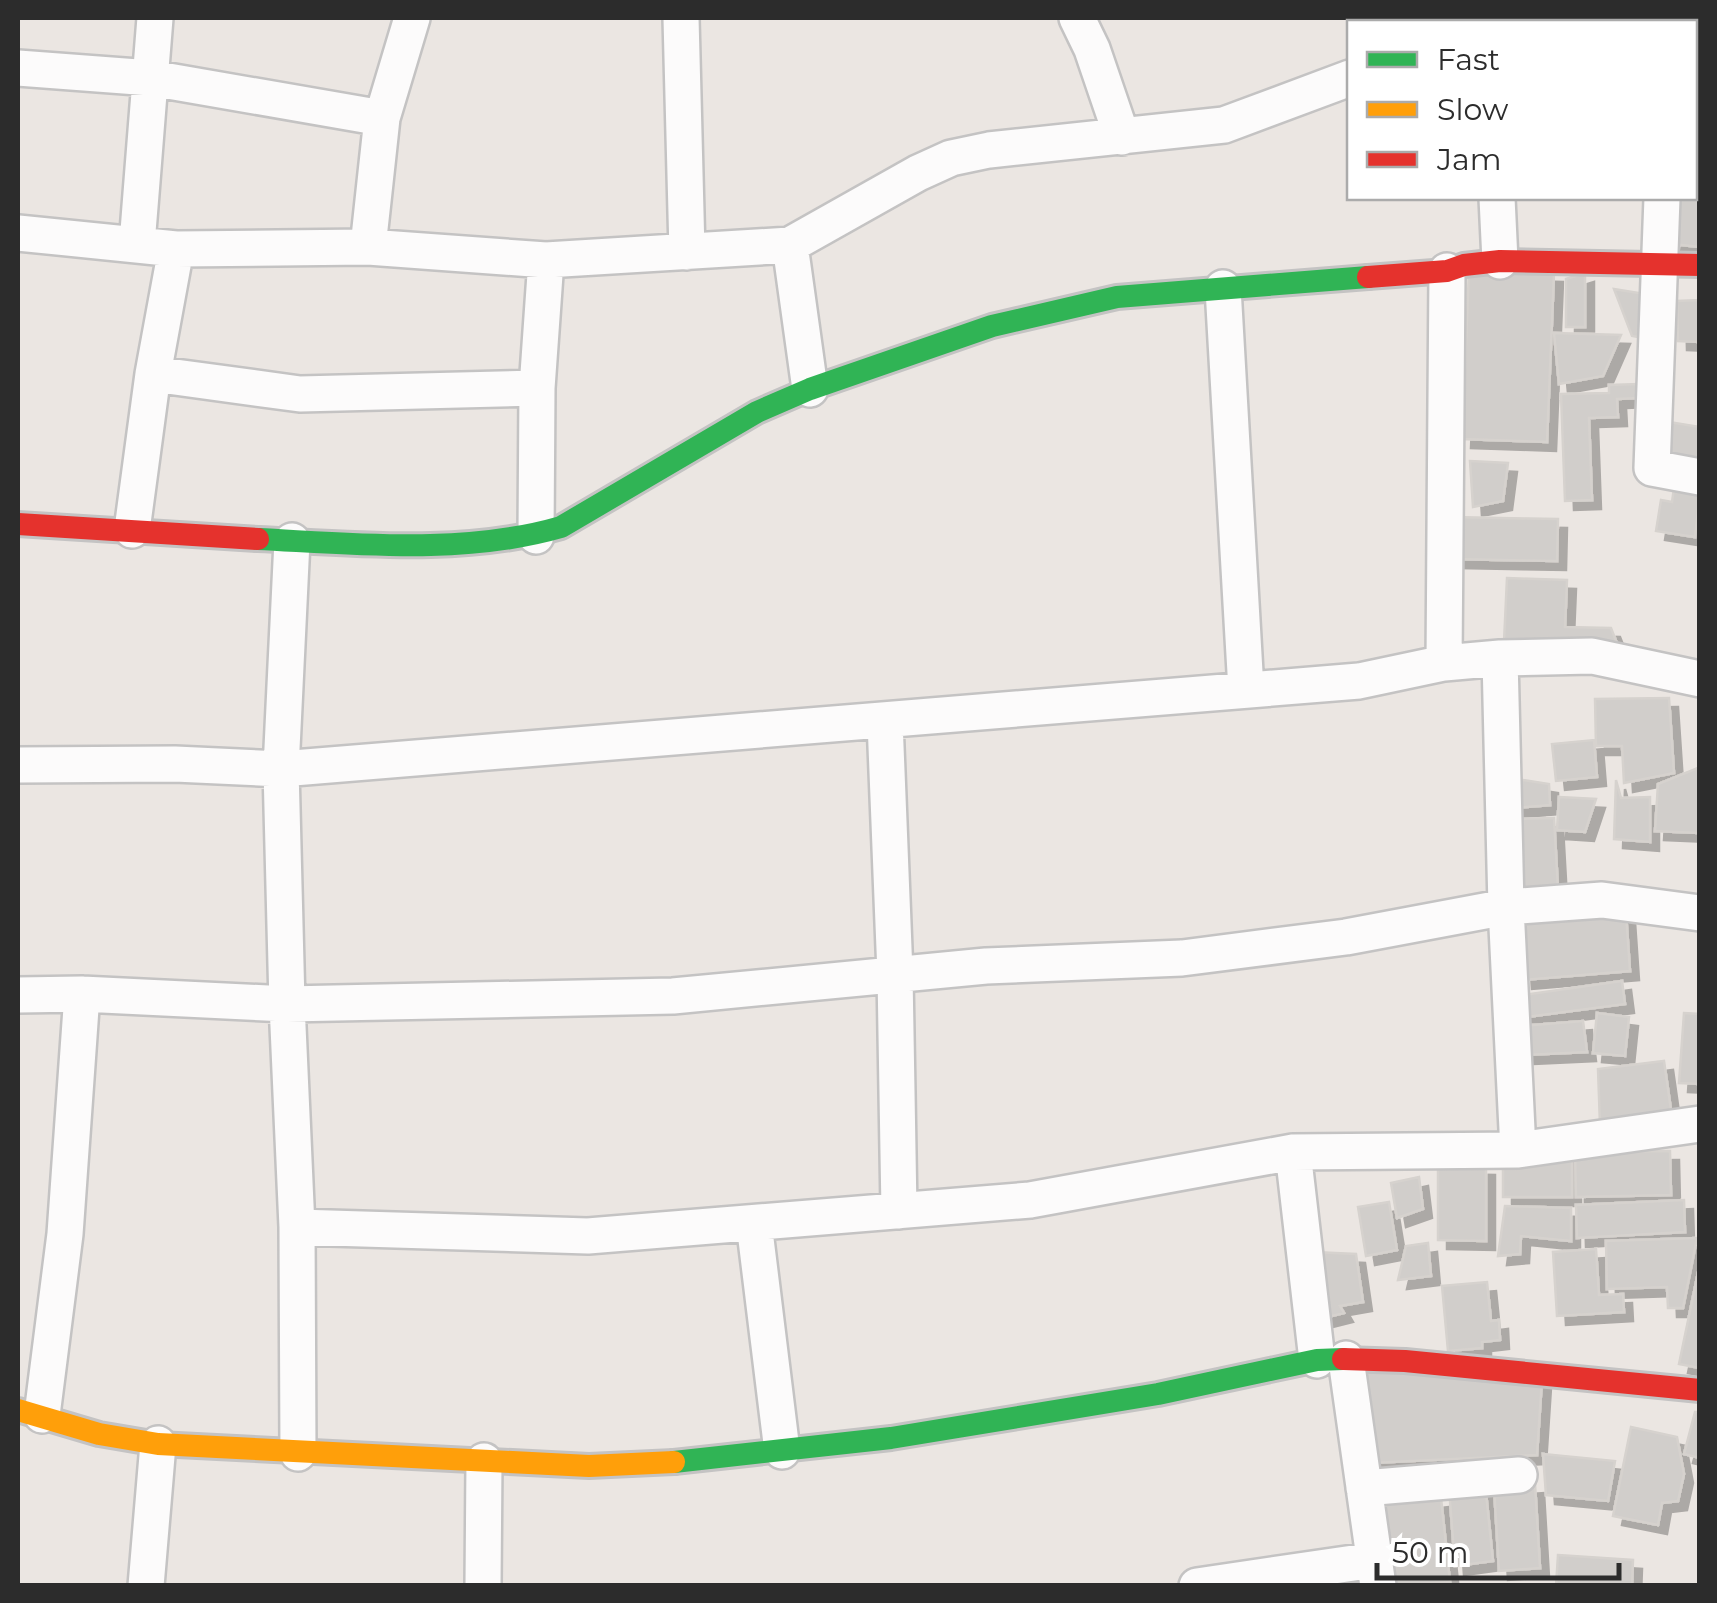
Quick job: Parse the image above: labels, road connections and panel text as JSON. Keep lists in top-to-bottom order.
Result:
{
  "legend": ["Fast", "Slow", "Jam"],
  "scale_bar": "50 m"
}
